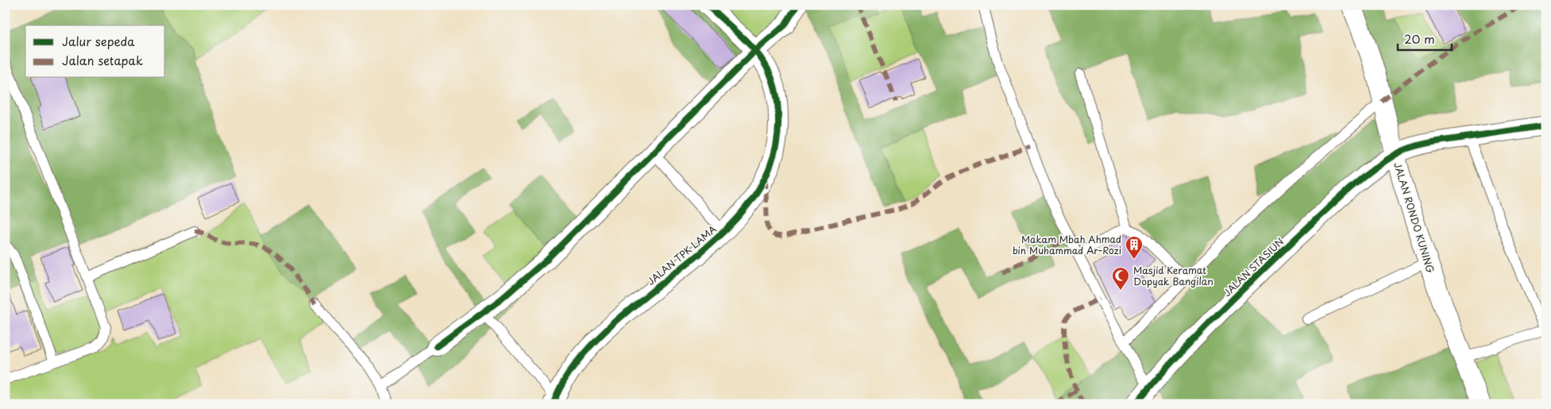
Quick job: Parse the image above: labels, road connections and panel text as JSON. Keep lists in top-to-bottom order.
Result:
{
  "streets": {
    "street": ["JALAN RONDO KUNING", "JALAN TPK LAMA", "JALAN STASIUN"]
  },
  "crossings": [
    ["JALAN RONDO KUNING", "JALAN STASIUN"]
  ],
  "places": {
    "building": ["Makam Mbah Ahmad bin Muhammad Ar-Rozi"],
    "mosque": ["Masjid Keramat Dopyak Bangilan"]
  },
  "legend": ["Jalur sepeda", "Jalan setapak"],
  "scale_bar": "20 m"
}
